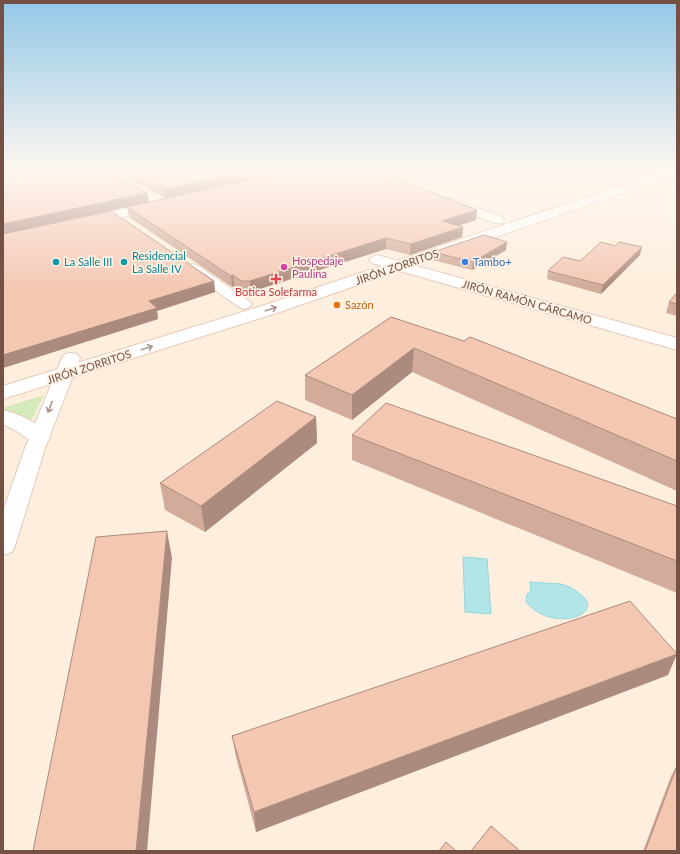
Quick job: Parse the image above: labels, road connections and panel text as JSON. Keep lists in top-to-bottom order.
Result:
{
  "streets": {
    "main road": ["JIRÓN ZORRITOS", "JIRÓN RAMÓN CÁRCAMO"]
  },
  "crossings": [
    ["JIRÓN ZORRITOS", "JIRÓN RAMÓN CÁRCAMO"]
  ],
  "places": {
    "other": [
      "La Salle III",
      "Residencial La Salle IV",
      "Tambo+",
      "Hospedaje Paulina",
      "Sazón"
    ],
    "health": ["Botica Solefarma"]
  }
}
